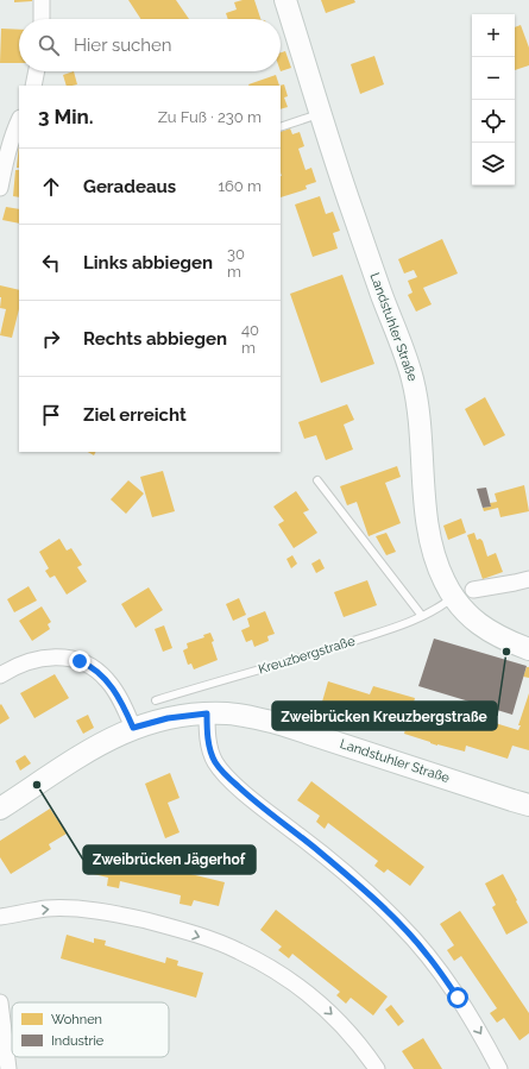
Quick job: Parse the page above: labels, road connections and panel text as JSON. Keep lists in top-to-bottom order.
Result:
{
  "streets": {
    "street": ["Landstuhler Straße"],
    "lane": ["Kreuzbergstraße"]
  },
  "crossings": [
    ["Landstuhler Straße", "Kreuzbergstraße"]
  ],
  "places": ["Zweibrücken Kreuzbergstraße", "Zweibrücken Jägerhof"],
  "legend": ["Wohnen", "Industrie"],
  "page": {
    "map_buttons": ["+", "−"],
    "search": "Hier suchen",
    "heading": ["3 Min.", "Zu Fuß · 230 m"],
    "list": [
      ["Geradeaus", "160 m"],
      ["Links abbiegen", "30 m"],
      ["Rechts abbiegen", "40 m"],
      "Ziel erreicht"
    ]
  }
}
